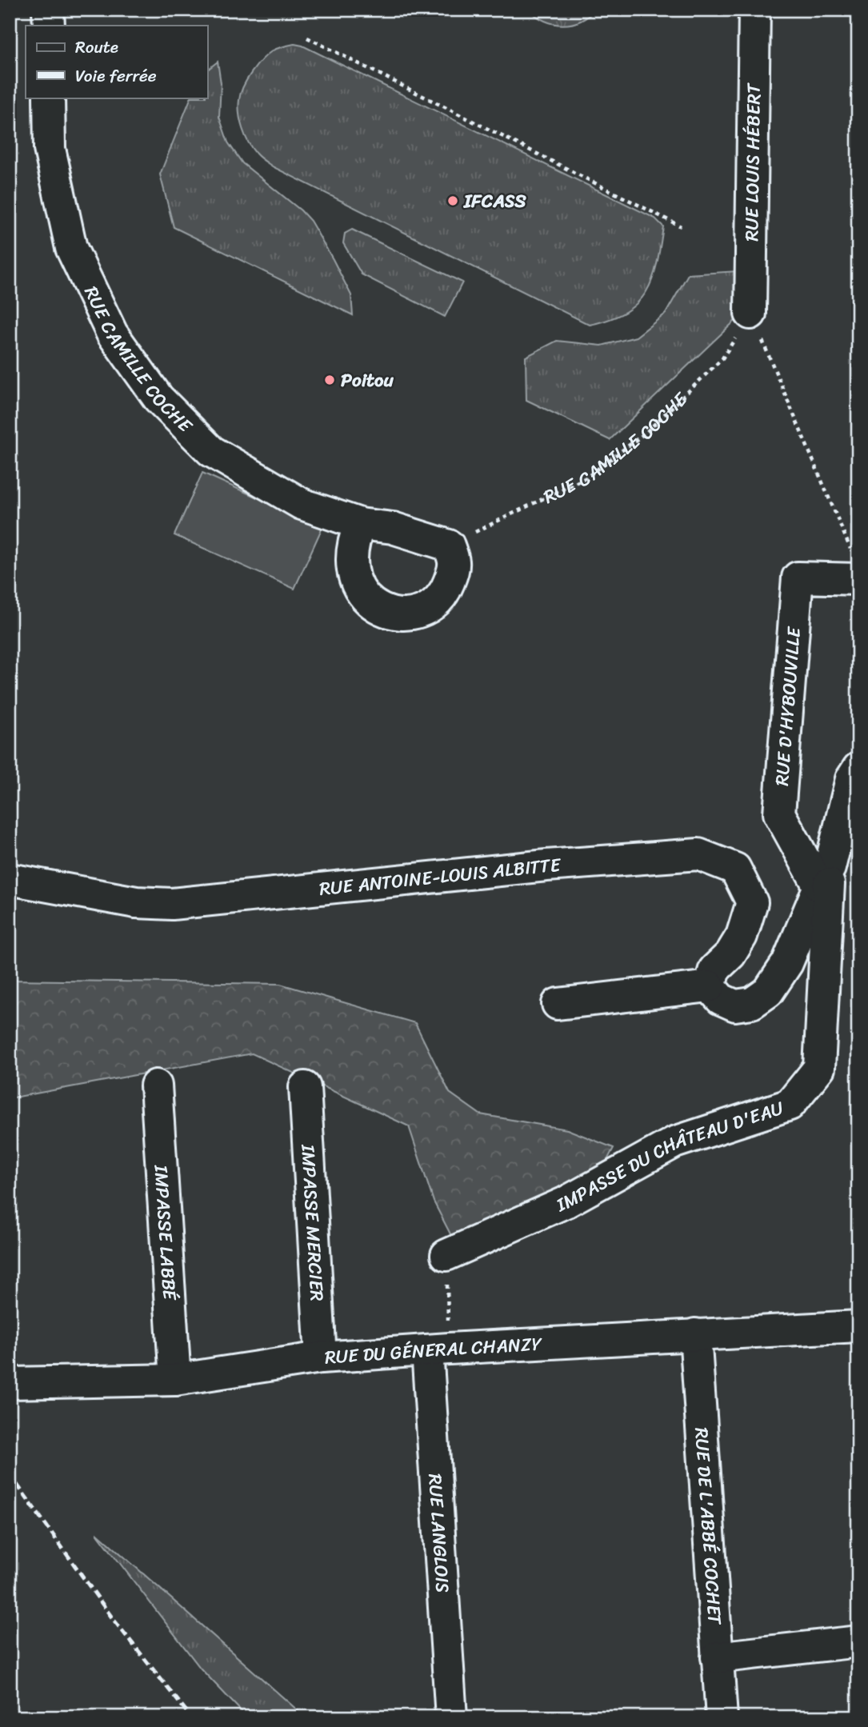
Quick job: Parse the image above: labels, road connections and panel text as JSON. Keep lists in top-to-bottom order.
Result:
{
  "streets": {
    "street": [
      "RUE LOUIS HÉBERT",
      "RUE CAMILLE COCHE",
      "RUE D'HYBOUVILLE",
      "RUE ANTOINE-LOUIS ALBITTE",
      "IMPASSE DU CHÂTEAU D'EAU",
      "IMPASSE MERCIER",
      "IMPASSE LABBÉ",
      "RUE DU GÉNERAL CHANZY",
      "RUE DE L'ABBÉ COCHET",
      "RUE LANGLOIS"
    ]
  },
  "crossings": [
    ["RUE LOUIS HÉBERT", "RUE CAMILLE COCHE"],
    ["RUE D'HYBOUVILLE", "IMPASSE DU CHÂTEAU D'EAU"],
    ["IMPASSE MERCIER", "RUE DU GÉNERAL CHANZY"],
    ["IMPASSE LABBÉ", "RUE DU GÉNERAL CHANZY"],
    ["RUE DU GÉNERAL CHANZY", "RUE DE L'ABBÉ COCHET"],
    ["RUE DU GÉNERAL CHANZY", "RUE LANGLOIS"]
  ],
  "places": ["IFCASS", "Poitou"],
  "legend": ["Route", "Voie ferrée"]
}
